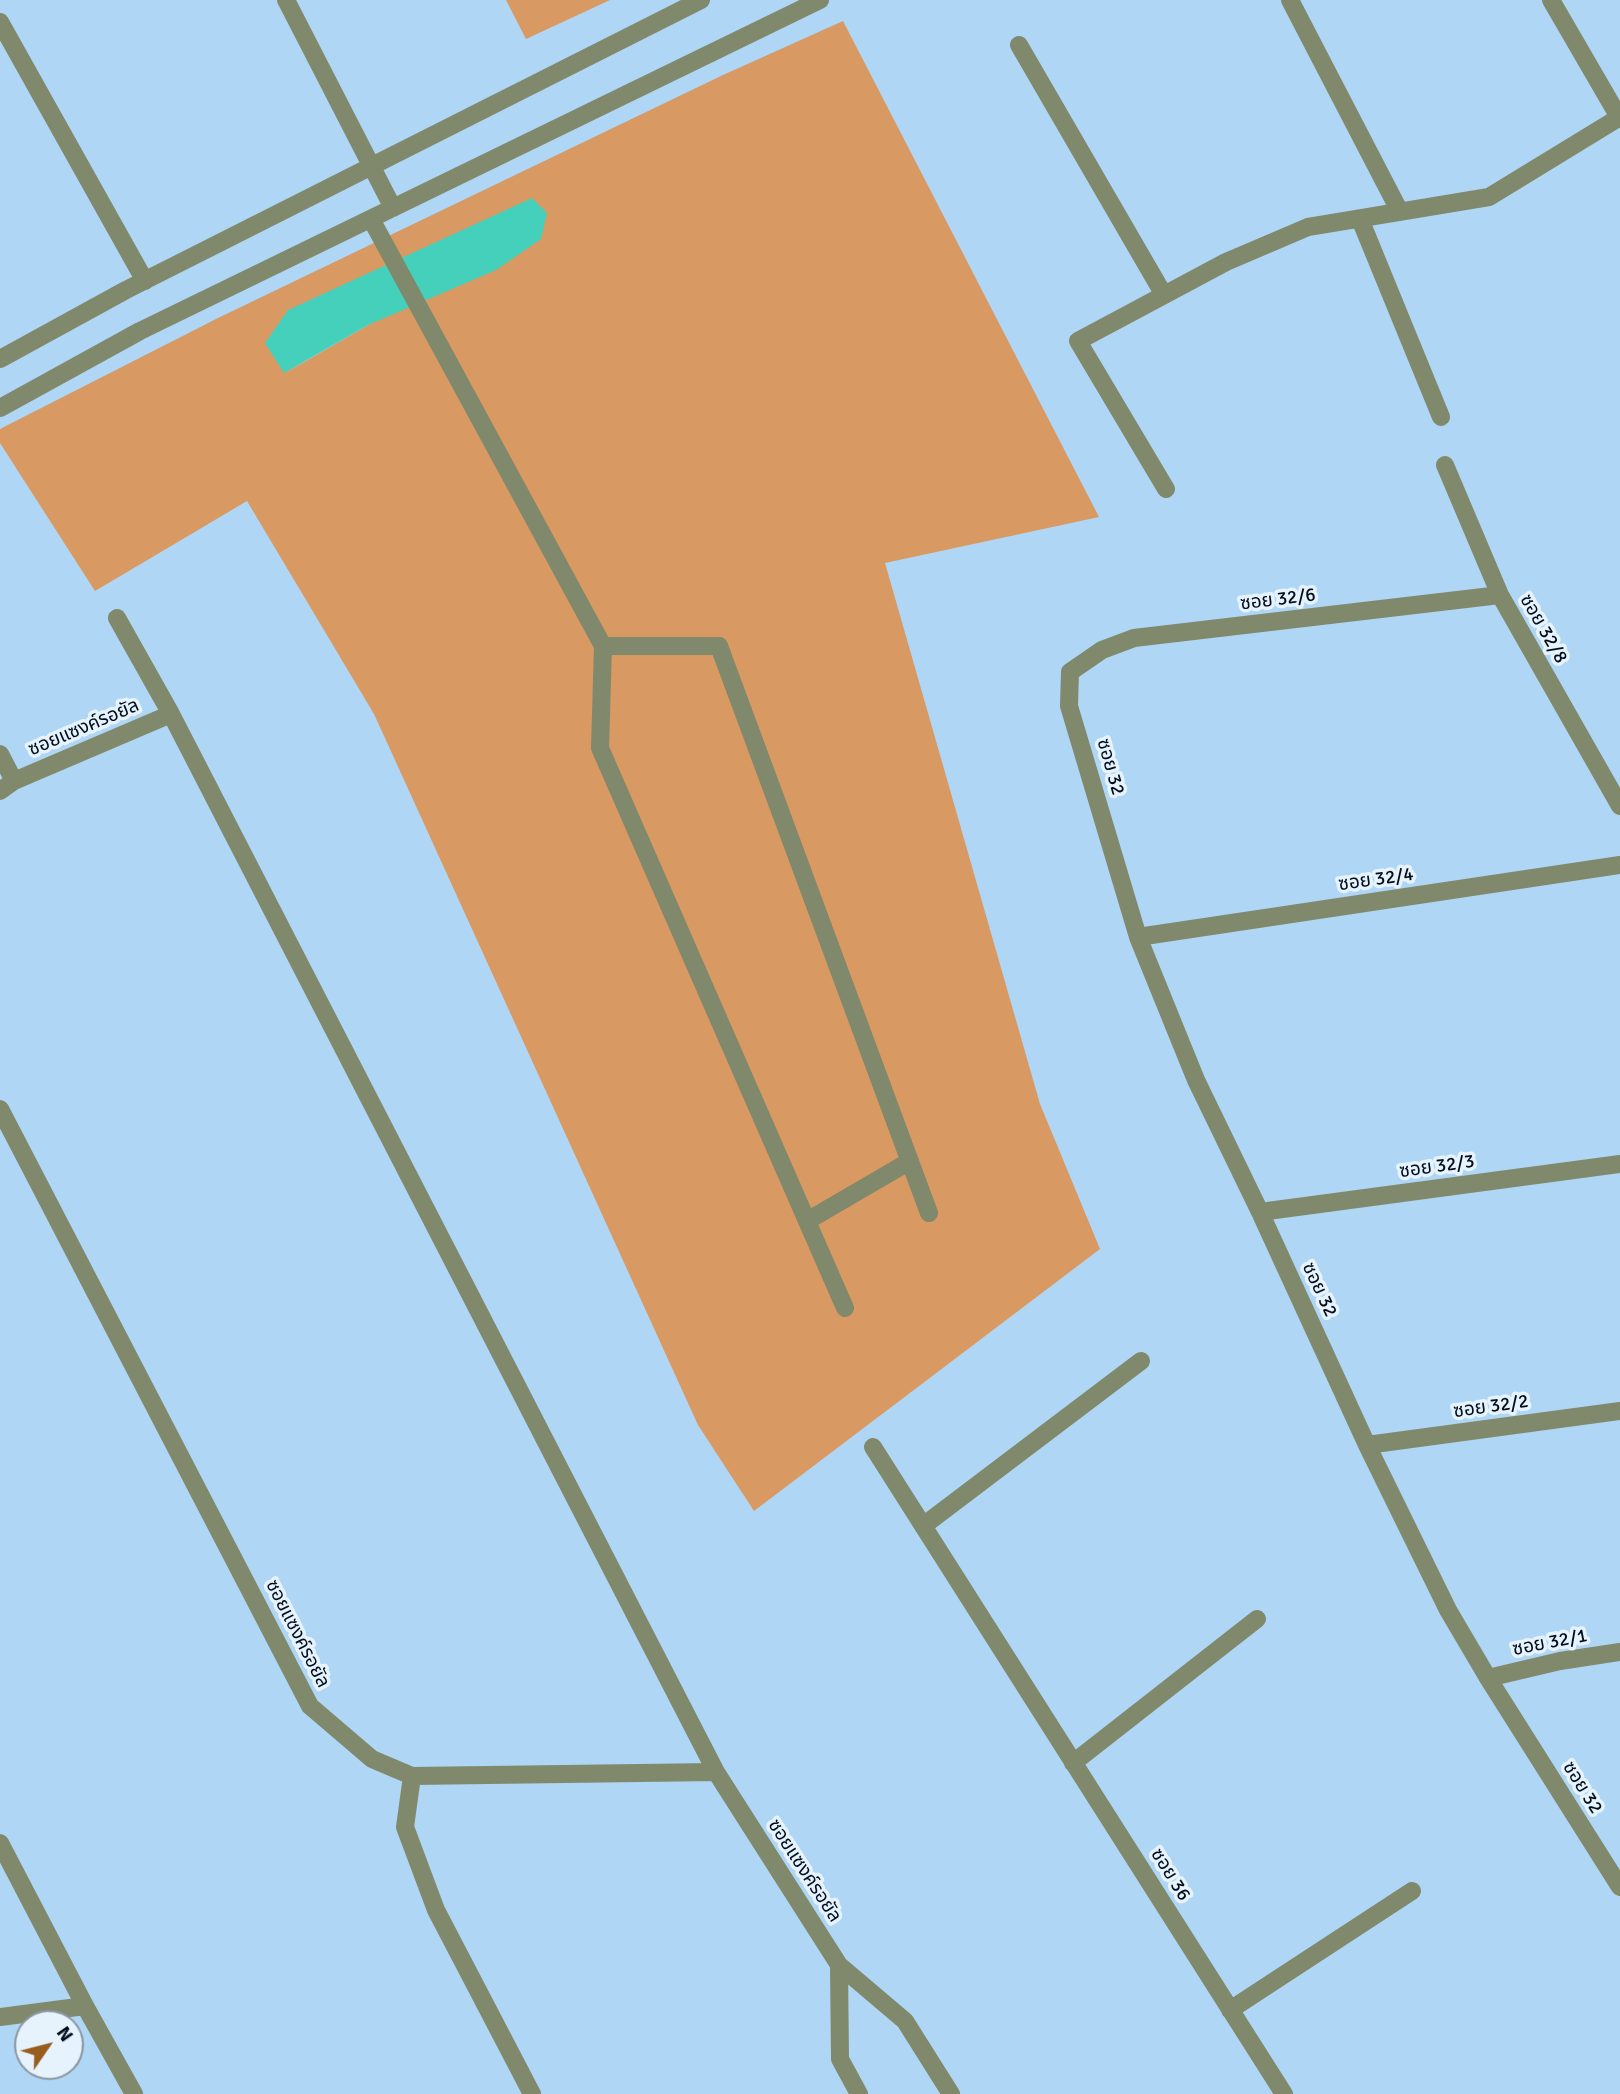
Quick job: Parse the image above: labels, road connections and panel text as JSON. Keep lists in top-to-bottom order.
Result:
{
  "streets": {
    "street": [
      "ซอย 32/6",
      "ซอย 32/8",
      "ซอยแซงค์รอยัล",
      "ซอย 32",
      "ซอย 32/4",
      "ซอย 32/3",
      "ซอย 32/2",
      "ซอย 32/1",
      "ซอย 36"
    ]
  },
  "crossings": [
    ["ซอย 32/6", "ซอย 32/8"],
    ["ซอย 32/6", "ซอย 32"],
    ["ซอย 32", "ซอย 32/4"],
    ["ซอย 32", "ซอย 32/3"],
    ["ซอย 32", "ซอย 32/2"],
    ["ซอย 32", "ซอย 32/1"]
  ],
  "north": "top right"
}
